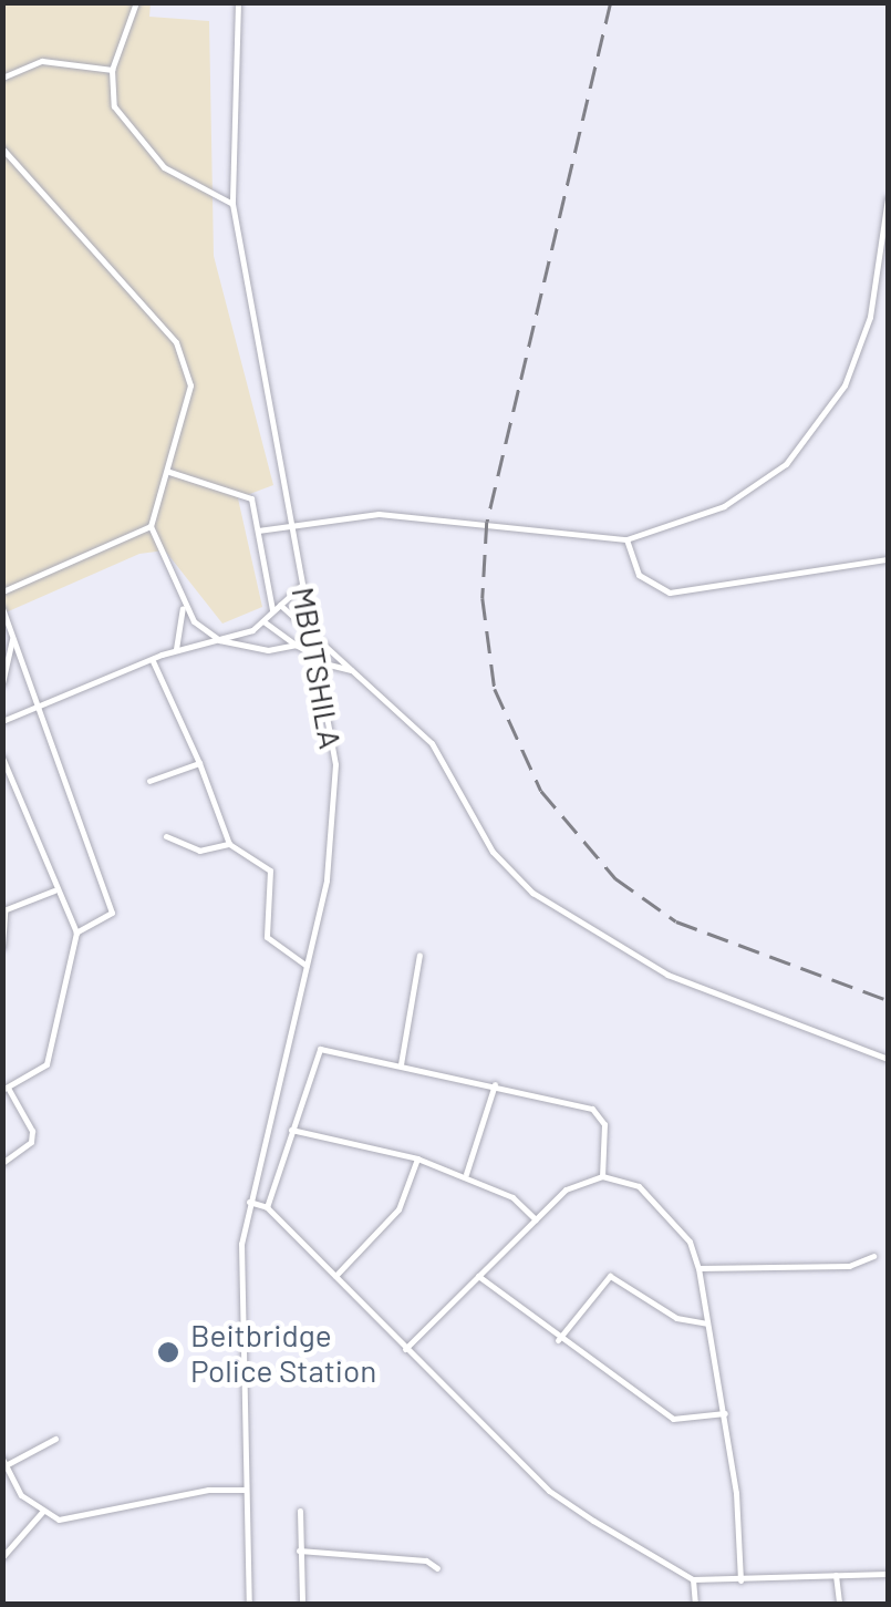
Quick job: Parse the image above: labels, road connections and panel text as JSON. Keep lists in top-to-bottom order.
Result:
{
  "streets": {
    "street": ["MBUTSHILA"]
  },
  "places": ["Beitbridge Police Station"]
}
